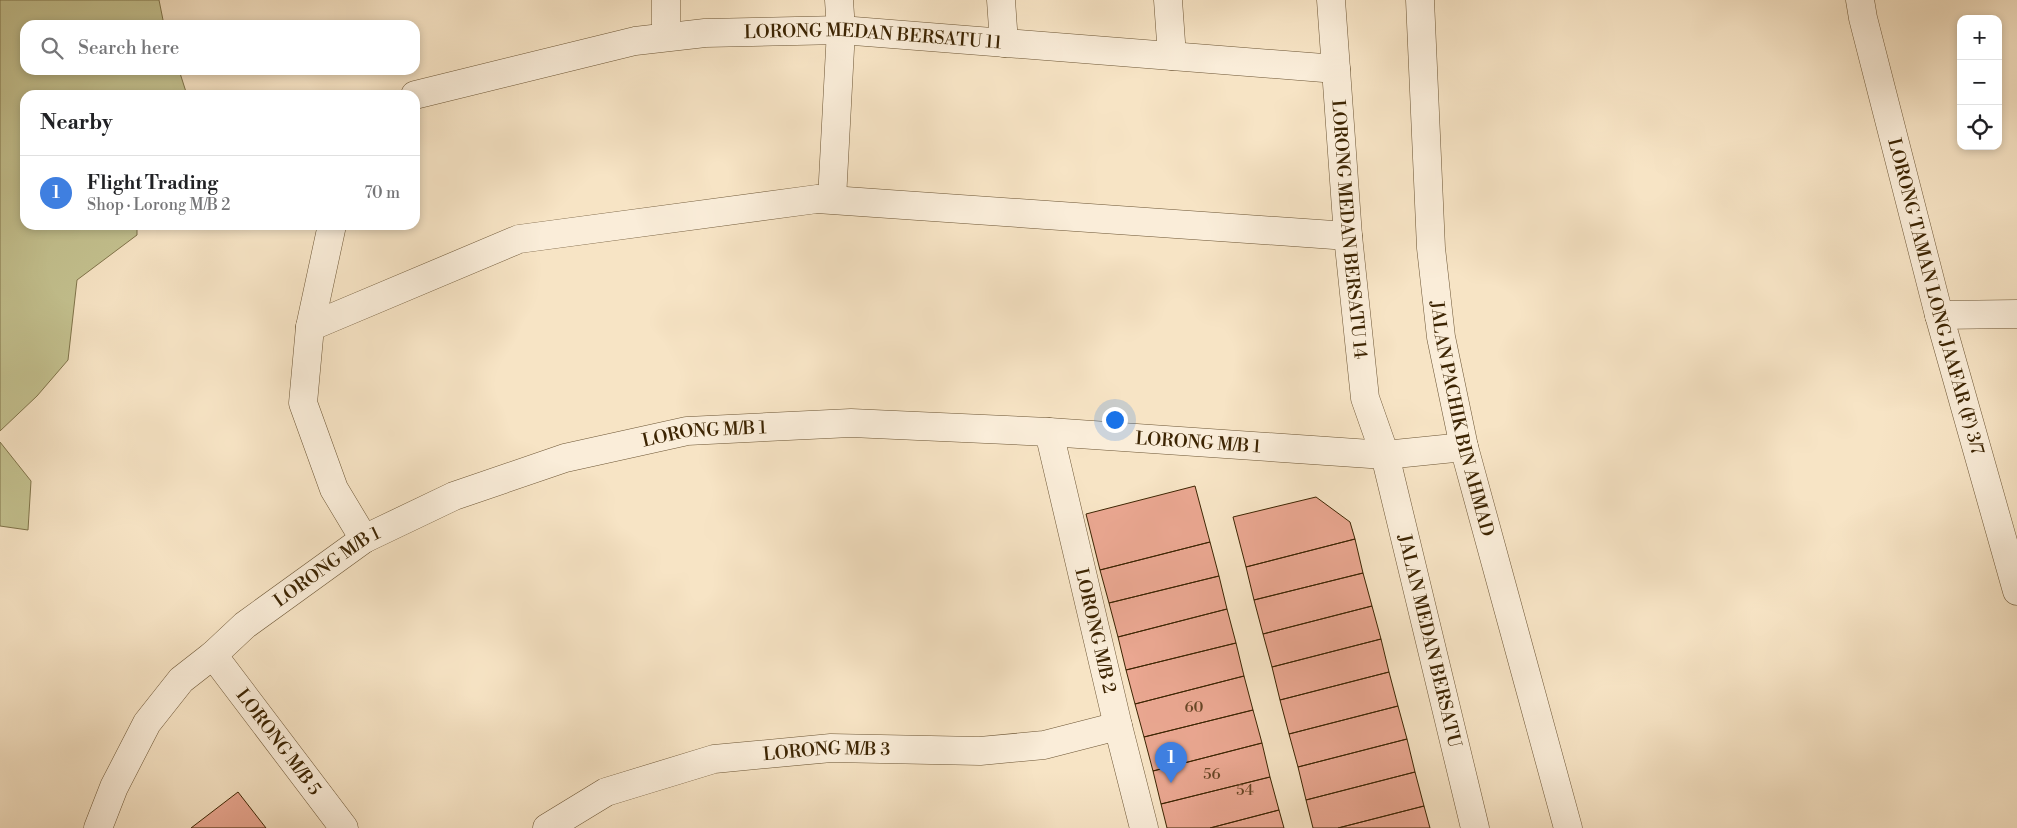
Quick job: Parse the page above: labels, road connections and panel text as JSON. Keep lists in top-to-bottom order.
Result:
{
  "streets": {
    "street": [
      "LORONG MEDAN BERSATU 11",
      "LORONG MEDAN BERSATU 14",
      "LORONG TAMAN LONG JAAFAR (F) 3/7",
      "JALAN PACHIK BIN AHMAD",
      "LORONG M/B 1",
      "LORONG M/B 2",
      "JALAN MEDAN BERSATU",
      "LORONG M/B 5",
      "LORONG M/B 3"
    ]
  },
  "crossings": [
    ["LORONG MEDAN BERSATU 11", "LORONG MEDAN BERSATU 14"],
    ["LORONG MEDAN BERSATU 14", "LORONG M/B 1"],
    ["LORONG MEDAN BERSATU 14", "JALAN MEDAN BERSATU"],
    ["JALAN PACHIK BIN AHMAD", "LORONG M/B 1"],
    ["LORONG M/B 1", "LORONG M/B 2"],
    ["LORONG M/B 1", "JALAN MEDAN BERSATU"],
    ["LORONG M/B 1", "LORONG M/B 5"],
    ["LORONG M/B 2", "LORONG M/B 3"]
  ],
  "house_numbers": ["60", "56", "54"],
  "page": {
    "map_buttons": ["+", "−"],
    "search": "Search here",
    "heading": "Nearby",
    "list": [
      {
        "mark": "1",
        "name": "Flight Trading",
        "note": "Shop · Lorong M/B 2",
        "value": "70 m"
      }
    ],
    "pins": "1"
  }
}
